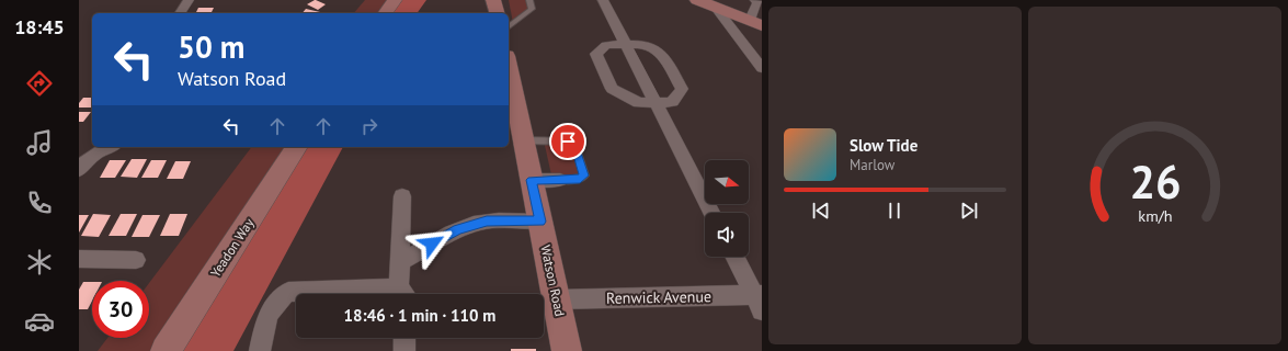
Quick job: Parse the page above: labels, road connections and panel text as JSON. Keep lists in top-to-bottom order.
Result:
{
  "streets": {
    "street": ["Yeadon Way", "Watson Road", "Renwick Avenue"]
  },
  "crossings": [
    ["Watson Road", "Renwick Avenue"]
  ],
  "north": "right",
  "page": {
    "tabs": "18:45",
    "turn": ["50 m", "Watson Road"],
    "song": ["Slow Tide", "Marlow"],
    "limit": "30",
    "trip": "18:46 · 1 min · 110 m",
    "gauge": ["26", "km/h"]
  }
}
